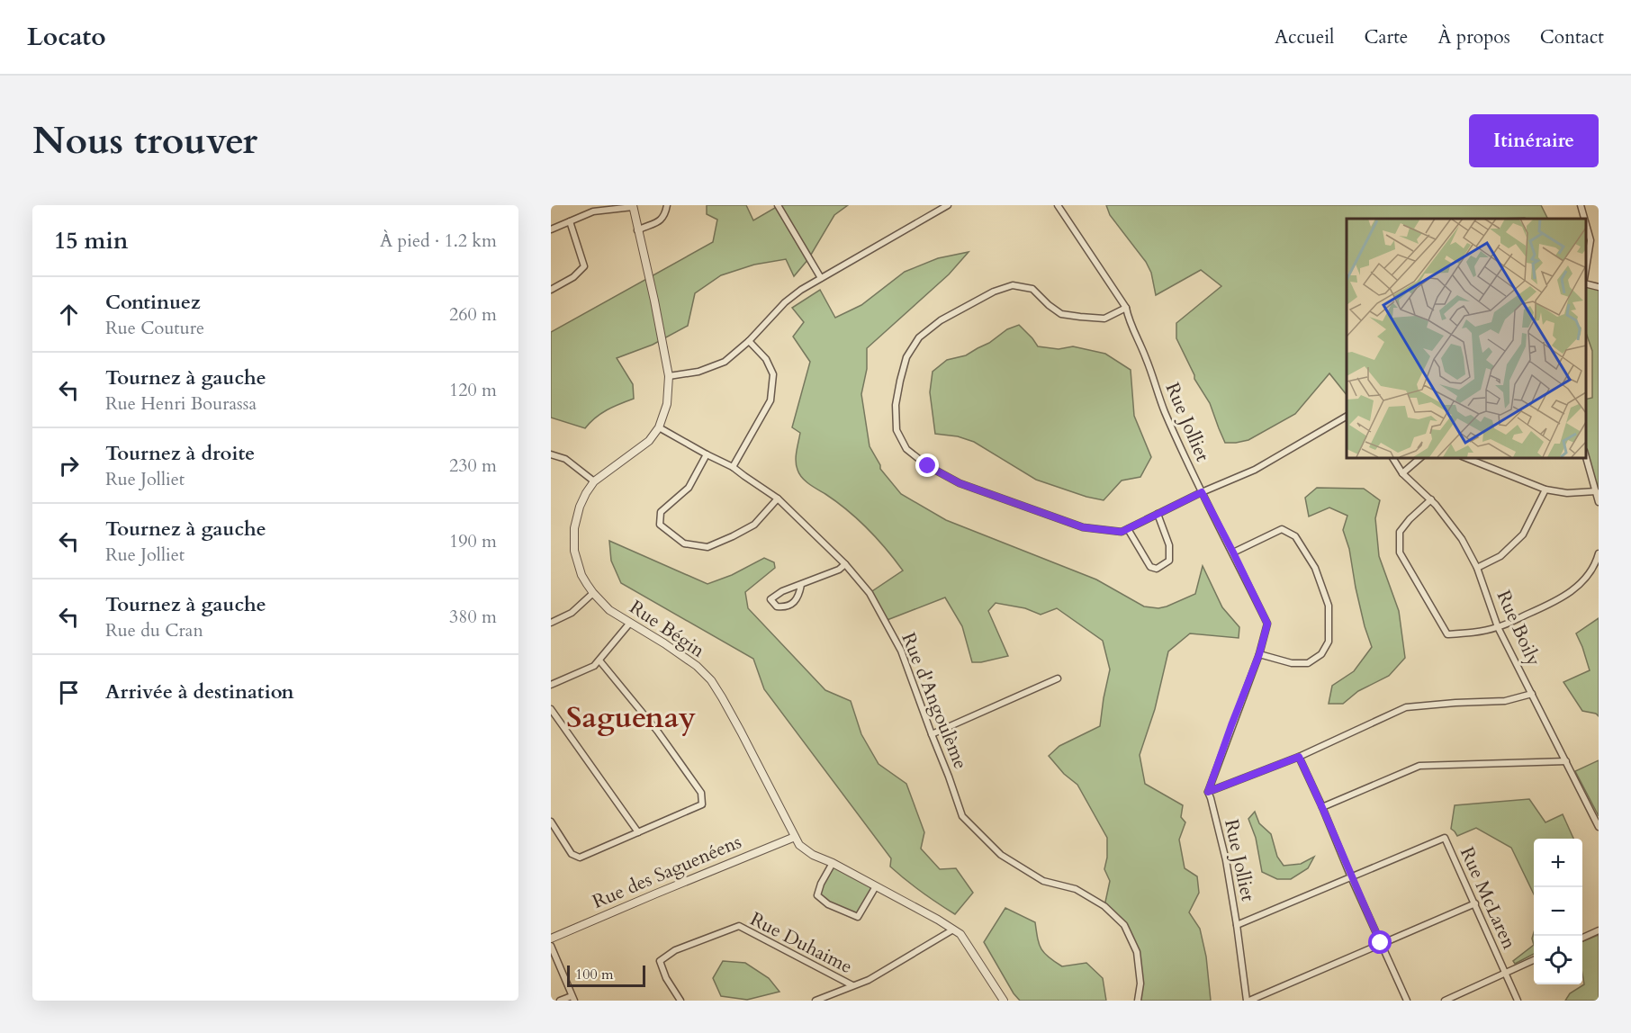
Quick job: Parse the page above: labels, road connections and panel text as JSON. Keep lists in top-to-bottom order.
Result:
{
  "streets": {
    "street": [
      "Rue Jolliet",
      "Rue Boily",
      "Rue Bégin",
      "Rue d'Angoulème",
      "Rue des Saguenéens",
      "Rue McLaren",
      "Rue Duhaime"
    ]
  },
  "crossings": [
    ["Rue Bégin", "Rue d'Angoulème"],
    ["Rue Bégin", "Rue des Saguenéens"]
  ],
  "districts": ["Saguenay"],
  "scale_bar": "100 m",
  "page": {
    "header": "Locato",
    "nav": [
      "Accueil",
      "Carte",
      "À propos",
      "Contact"
    ],
    "buttons": "Itinéraire",
    "title": "Nous trouver",
    "heading": ["15 min", "À pied · 1.2 km"],
    "list": [
      ["Continuez", "Rue Couture", "260 m"],
      ["Tournez à gauche", "Rue Henri Bourassa", "120 m"],
      ["Tournez à droite", "Rue Jolliet", "230 m"],
      ["Tournez à gauche", "Rue Jolliet", "190 m"],
      ["Tournez à gauche", "Rue du Cran", "380 m"],
      "Arrivée à destination"
    ],
    "map_buttons": ["+", "−"],
    "scale": "100 m"
  }
}
